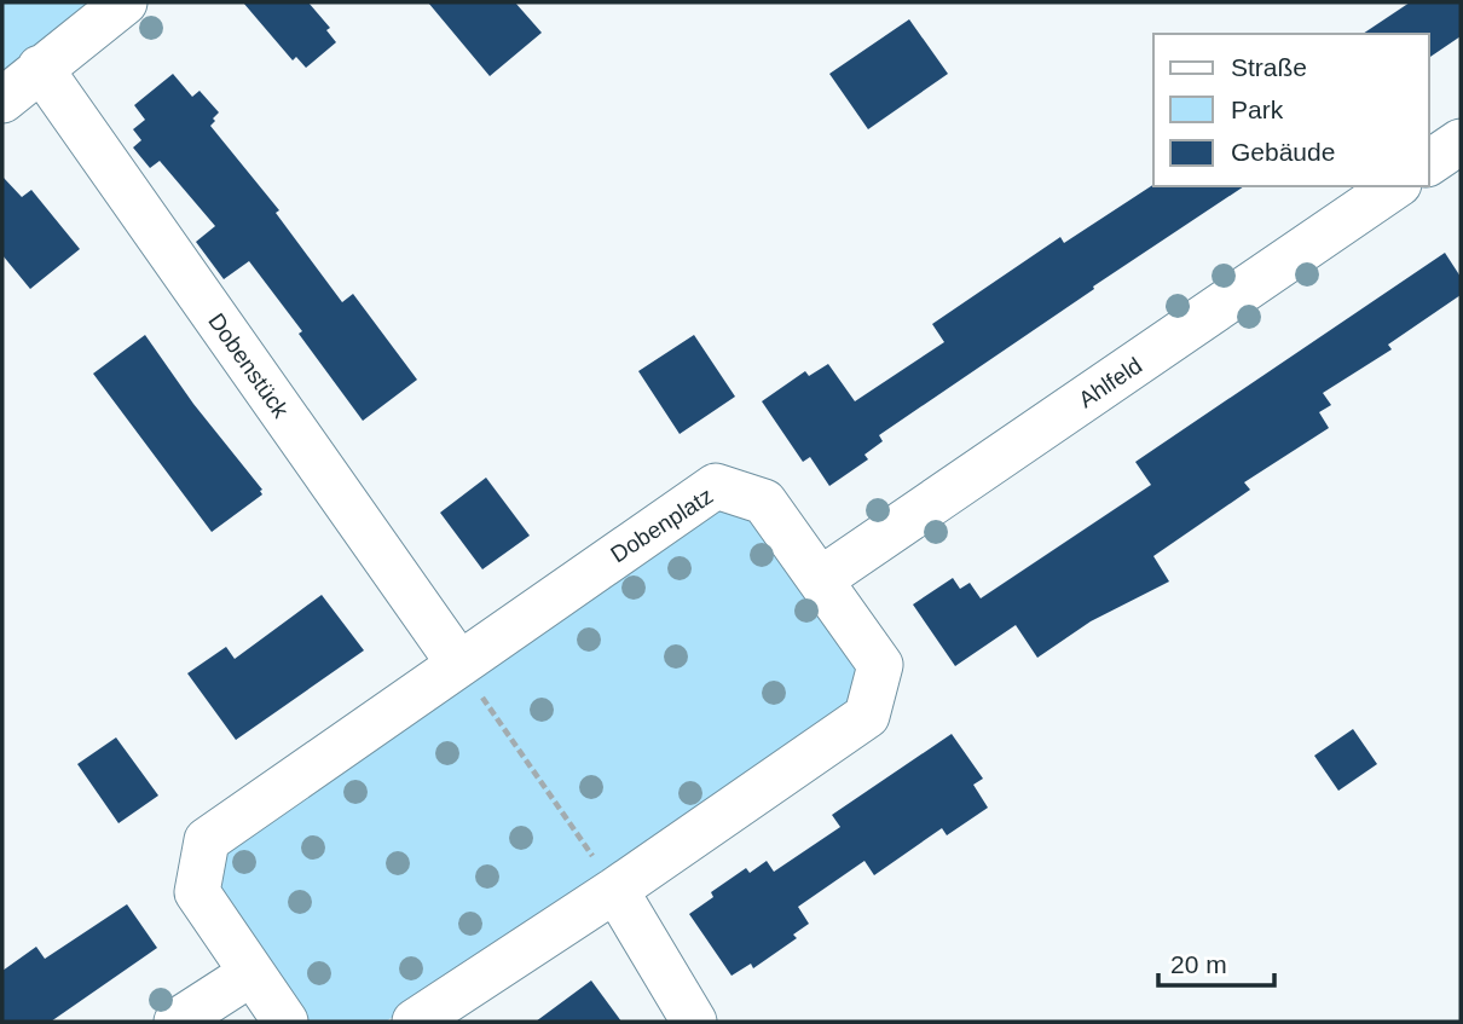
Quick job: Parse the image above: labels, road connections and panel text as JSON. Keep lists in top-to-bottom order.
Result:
{
  "streets": {
    "street": ["Dobenstück", "Ahlfeld", "Dobenplatz"]
  },
  "crossings": [
    ["Dobenstück", "Dobenplatz"],
    ["Ahlfeld", "Dobenplatz"]
  ],
  "legend": ["Straße", "Park", "Gebäude"],
  "scale_bar": "20 m"
}
